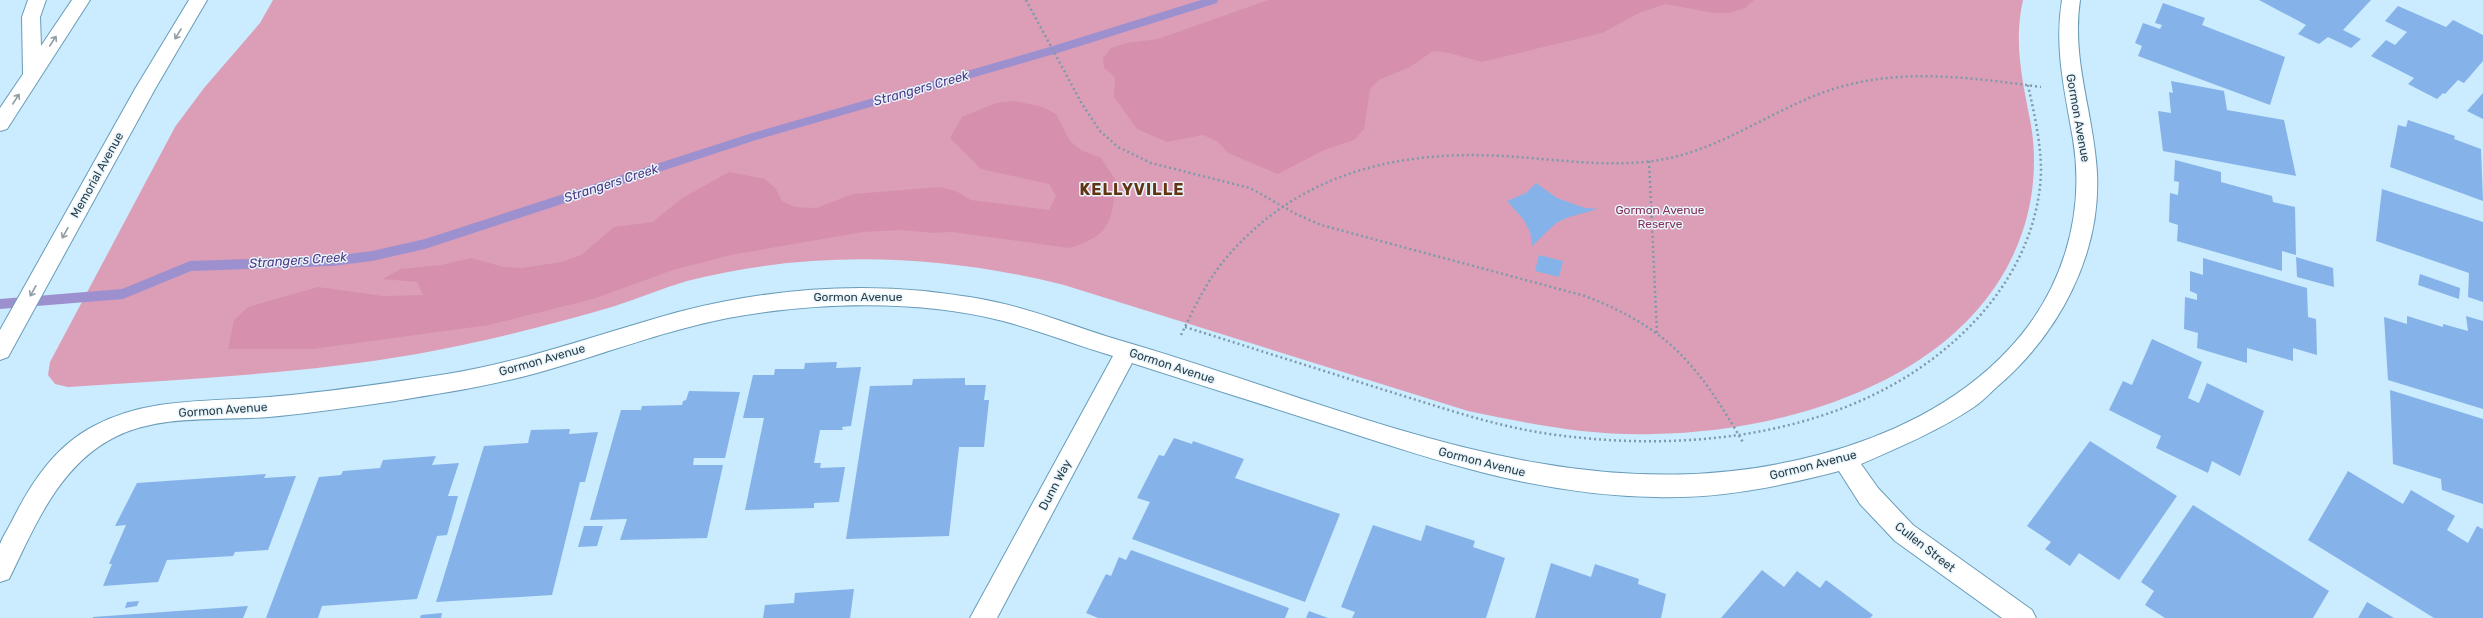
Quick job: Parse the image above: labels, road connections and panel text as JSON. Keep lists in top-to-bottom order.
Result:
{
  "streets": {
    "street": [
      "Gormon Avenue",
      "Memorial Avenue",
      "Dunn Way",
      "Cullen Street"
    ]
  },
  "crossings": [
    ["Gormon Avenue", "Dunn Way"],
    ["Gormon Avenue", "Cullen Street"]
  ],
  "districts": ["KELLYVILLE"],
  "water": ["Strangers Creek"],
  "parks": ["Gormon Avenue Reserve"]
}
